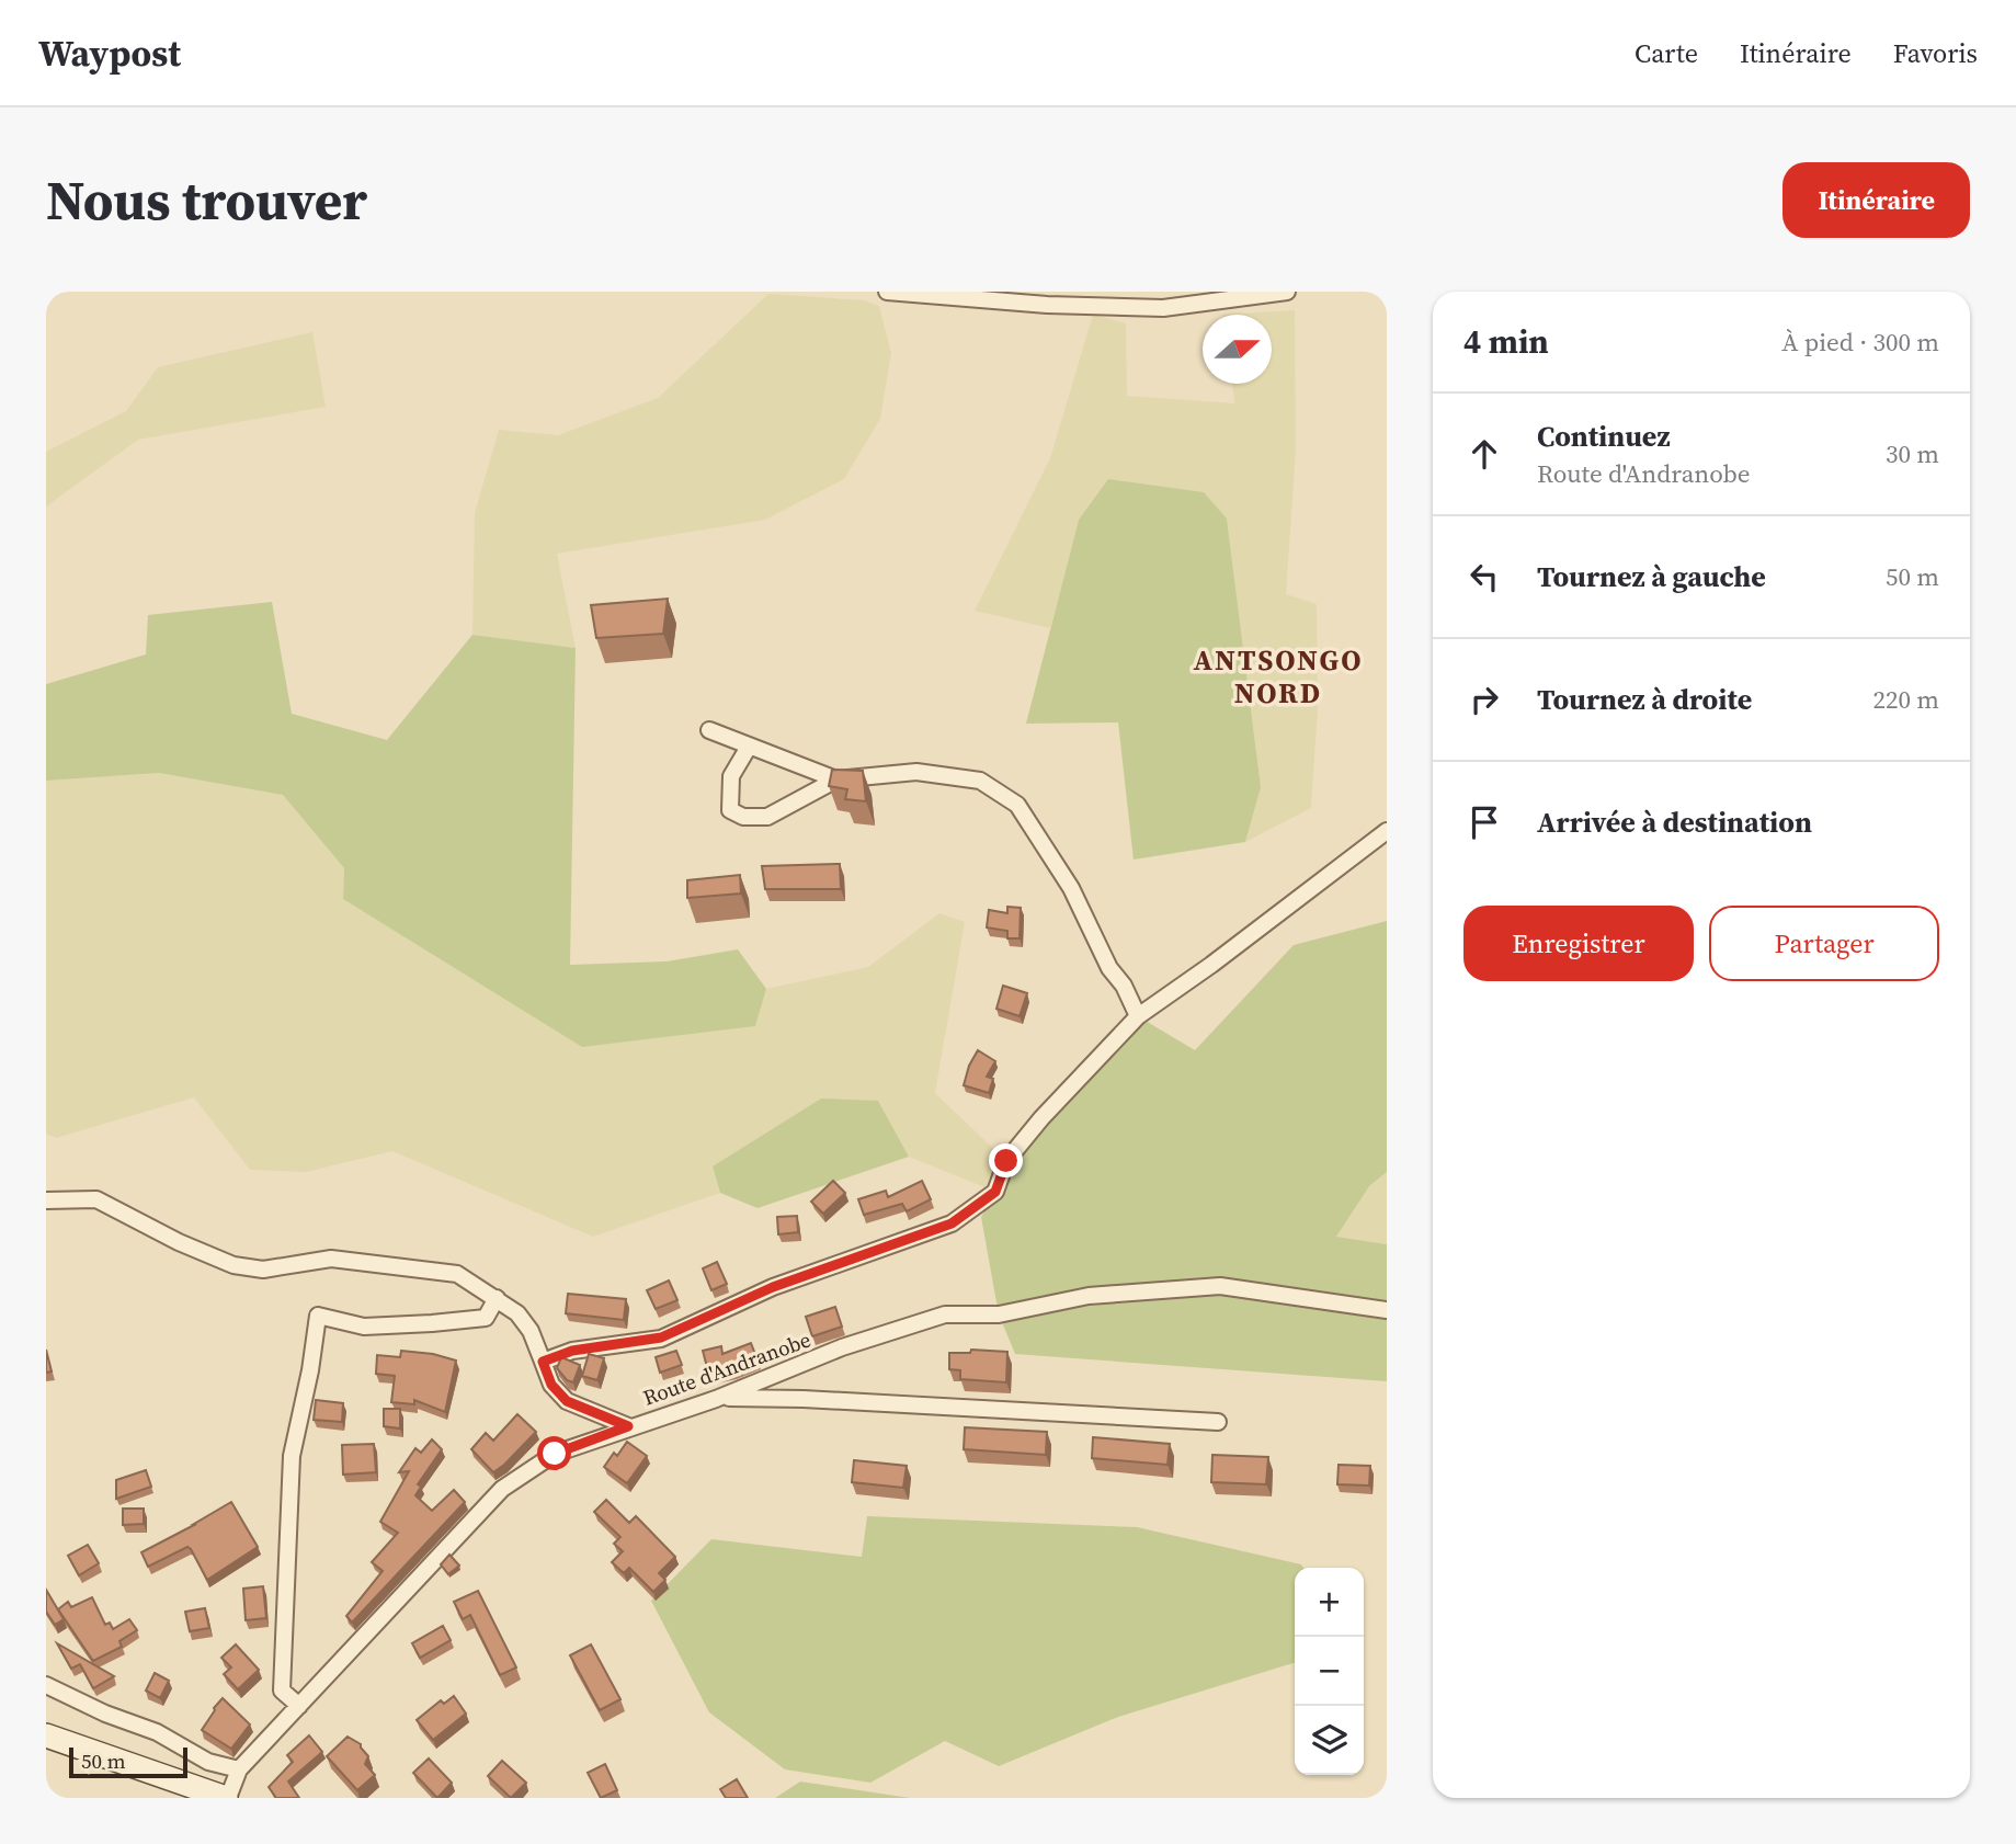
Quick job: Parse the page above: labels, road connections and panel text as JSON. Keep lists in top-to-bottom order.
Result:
{
  "streets": {
    "street": ["Route d'Andranobe"]
  },
  "districts": ["ANTSONGO NORD"],
  "scale_bar": "50 m",
  "north": "right",
  "page": {
    "header": "Waypost",
    "nav": ["Carte", "Itinéraire", "Favoris"],
    "buttons": [
      "Itinéraire",
      ["Enregistrer", "Partager"]
    ],
    "title": "Nous trouver",
    "heading": ["4 min", "À pied · 300 m"],
    "list": [
      ["Continuez", "Route d'Andranobe", "30 m"],
      ["Tournez à gauche", "50 m"],
      ["Tournez à droite", "220 m"],
      "Arrivée à destination"
    ],
    "map_buttons": ["+", "−"],
    "scale": "50 m"
  }
}
